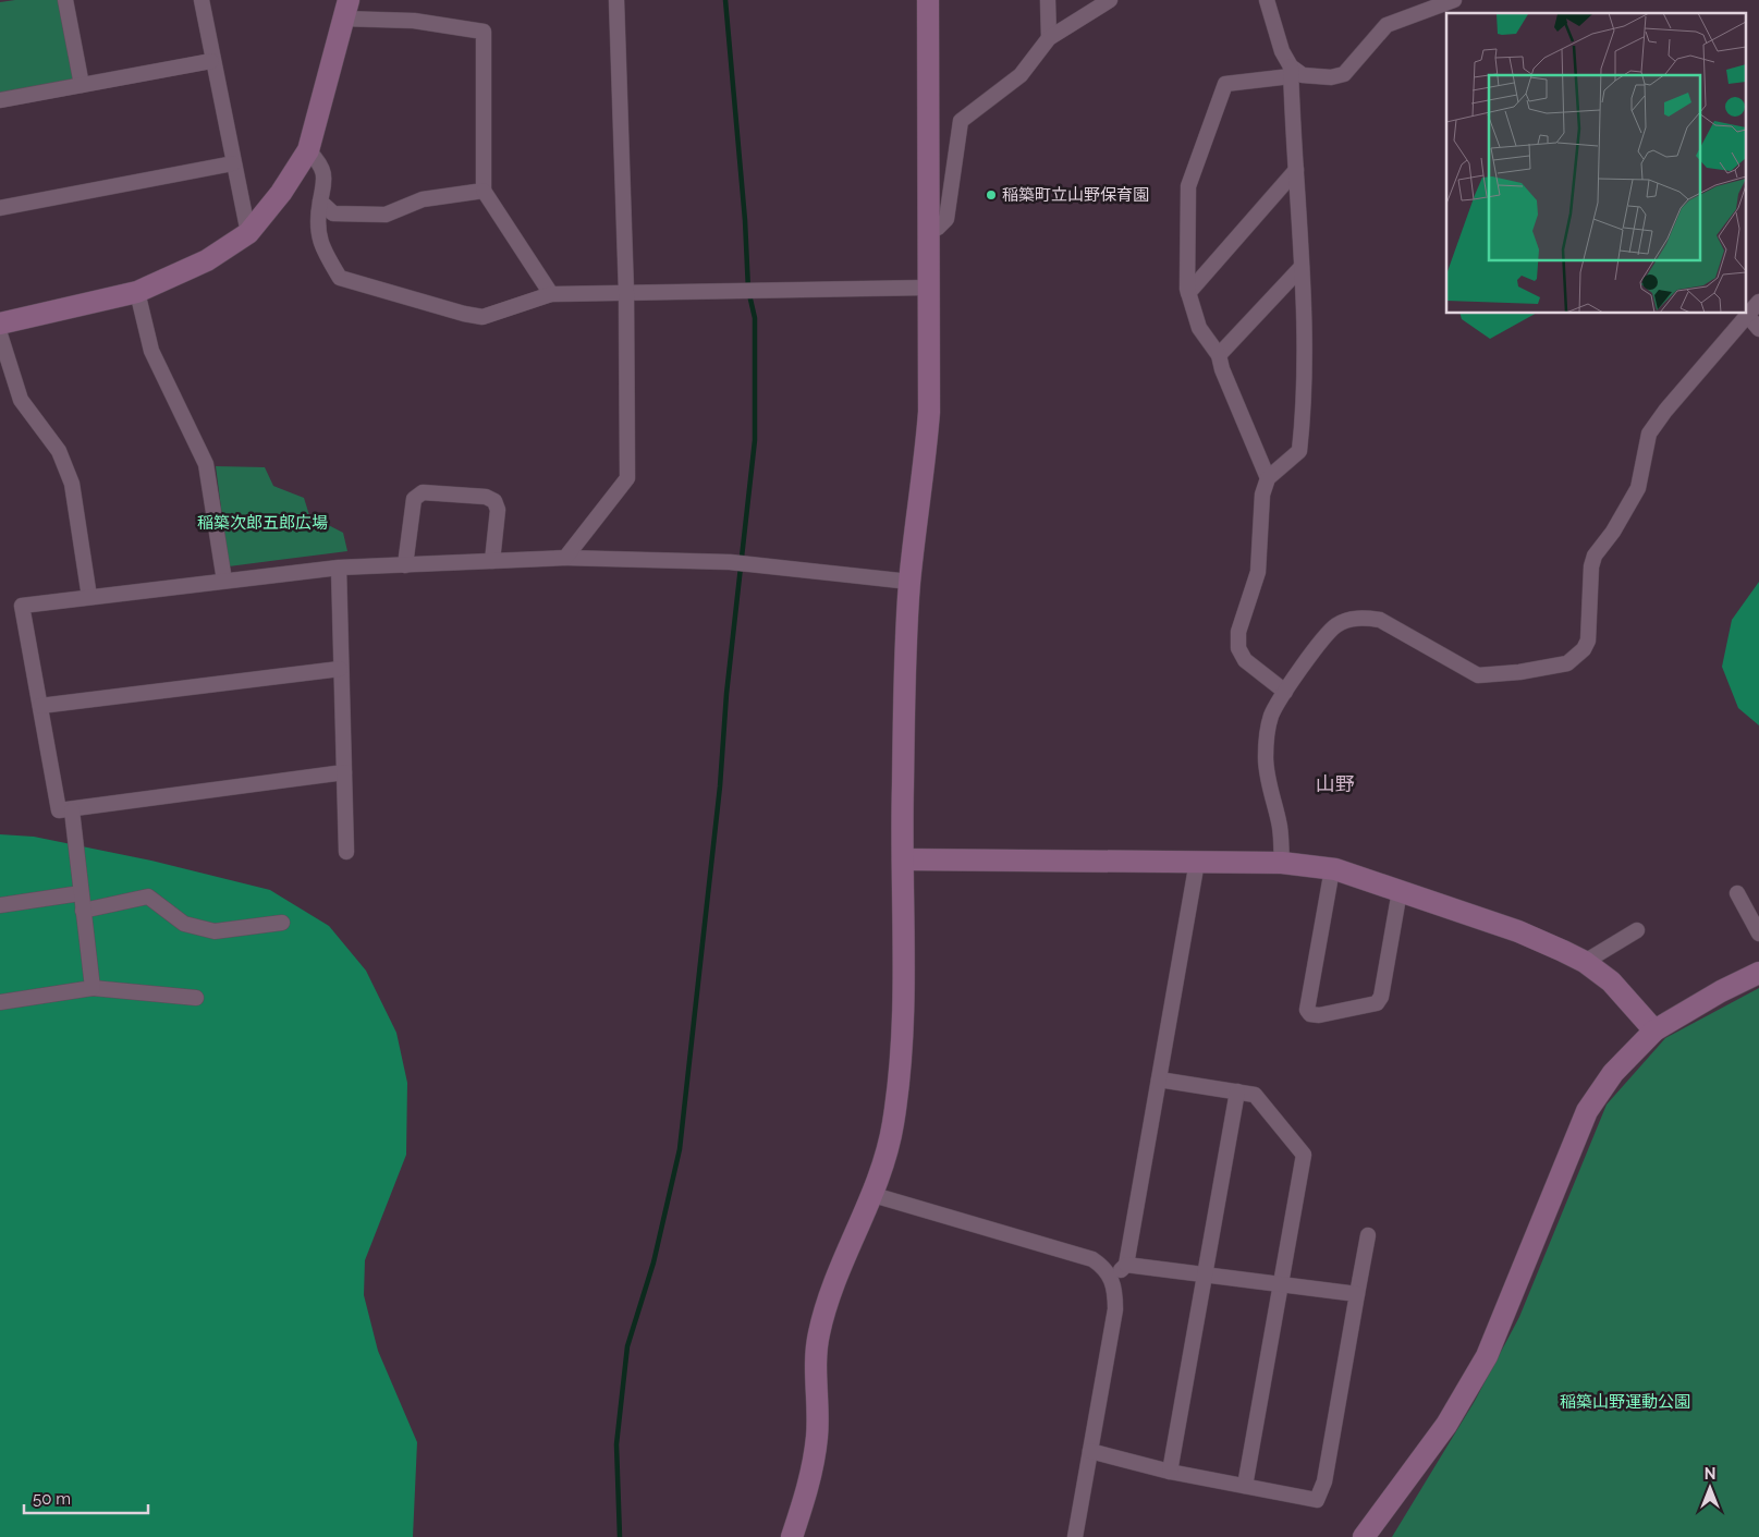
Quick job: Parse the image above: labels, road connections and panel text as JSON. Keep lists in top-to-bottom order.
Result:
{
  "districts": ["山野"],
  "parks": ["稲築次郎五郎広場", "稲築山野運動公園"],
  "places": ["稲築町立山野保育園"],
  "scale_bar": "50 m",
  "north": "top"
}
